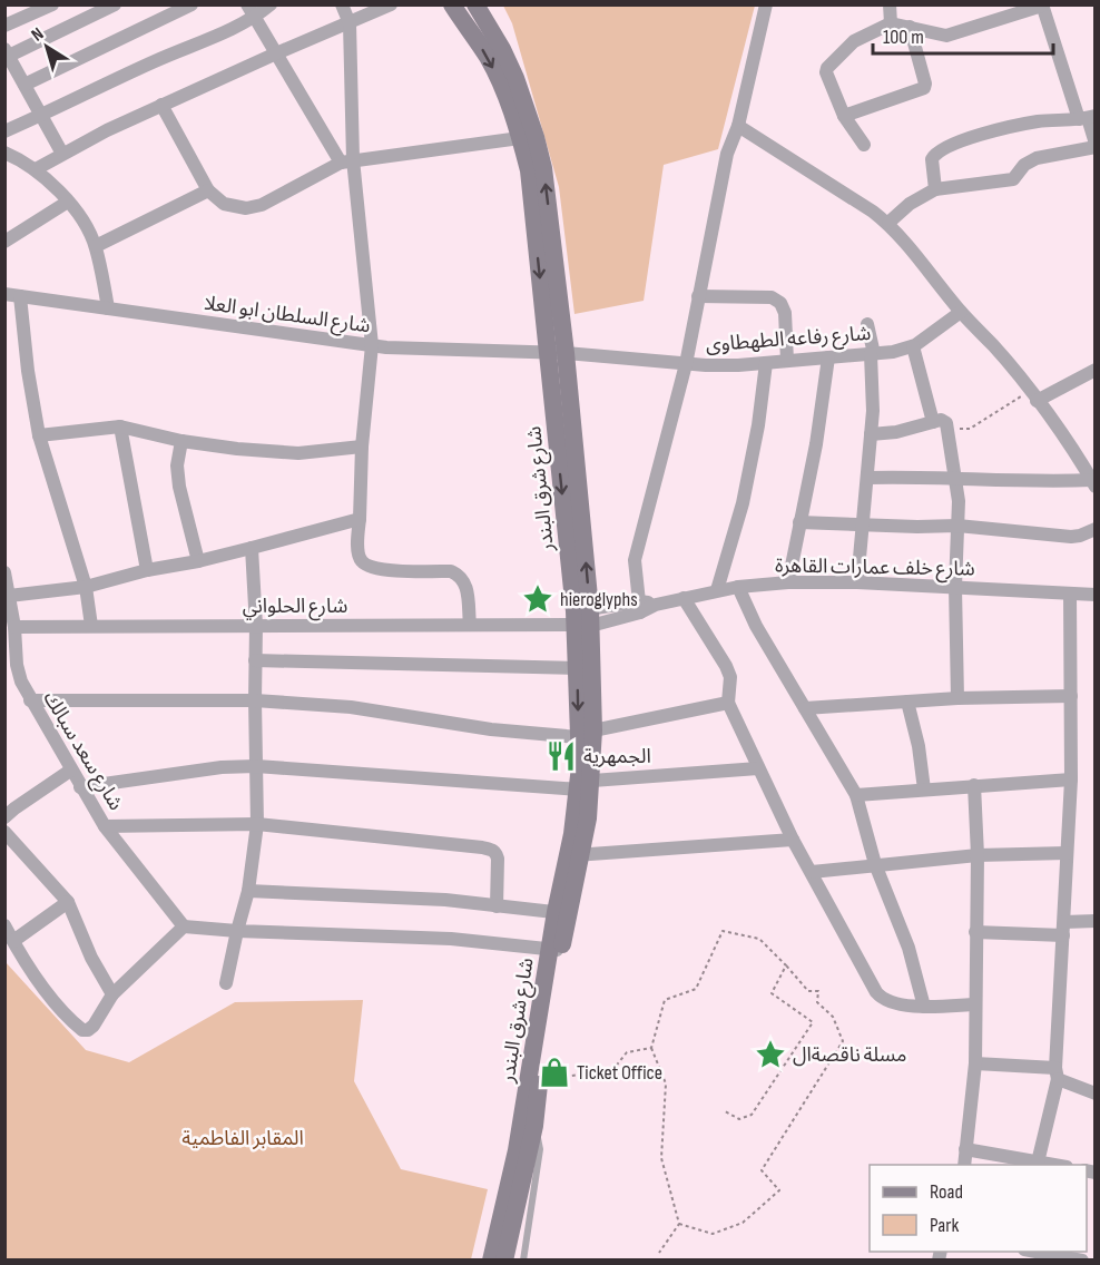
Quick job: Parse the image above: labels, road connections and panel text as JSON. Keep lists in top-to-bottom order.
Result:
{
  "streets": {
    "main road": ["شارع شرق البندر"],
    "street": [
      "شارع السلطان ابو العلا",
      "شارع رفاعه الطهطاوى",
      "شارع خلف عمارات القاهرة",
      "شارع الحلواني",
      "شارع سعد سبالك"
    ]
  },
  "crossings": [
    ["شارع السلطان ابو العلا", "شارع رفاعه الطهطاوى"],
    ["شارع السلطان ابو العلا", "شارع شرق البندر"],
    ["شارع رفاعه الطهطاوى", "شارع شرق البندر"],
    ["شارع شرق البندر", "شارع خلف عمارات القاهرة"],
    ["شارع شرق البندر", "شارع الحلواني"],
    ["شارع خلف عمارات القاهرة", "شارع الحلواني"],
    ["شارع الحلواني", "شارع سعد سبالك"]
  ],
  "parks": ["المقابر الفاطمية"],
  "places": {
    "place": ["hieroglyphs", "مسلة ناقصةال"],
    "restaurant": ["الجمهرية"],
    "shop": ["Ticket Office"]
  },
  "legend": ["Road", "Park"],
  "scale_bar": "100 m",
  "north": "top left"
}
